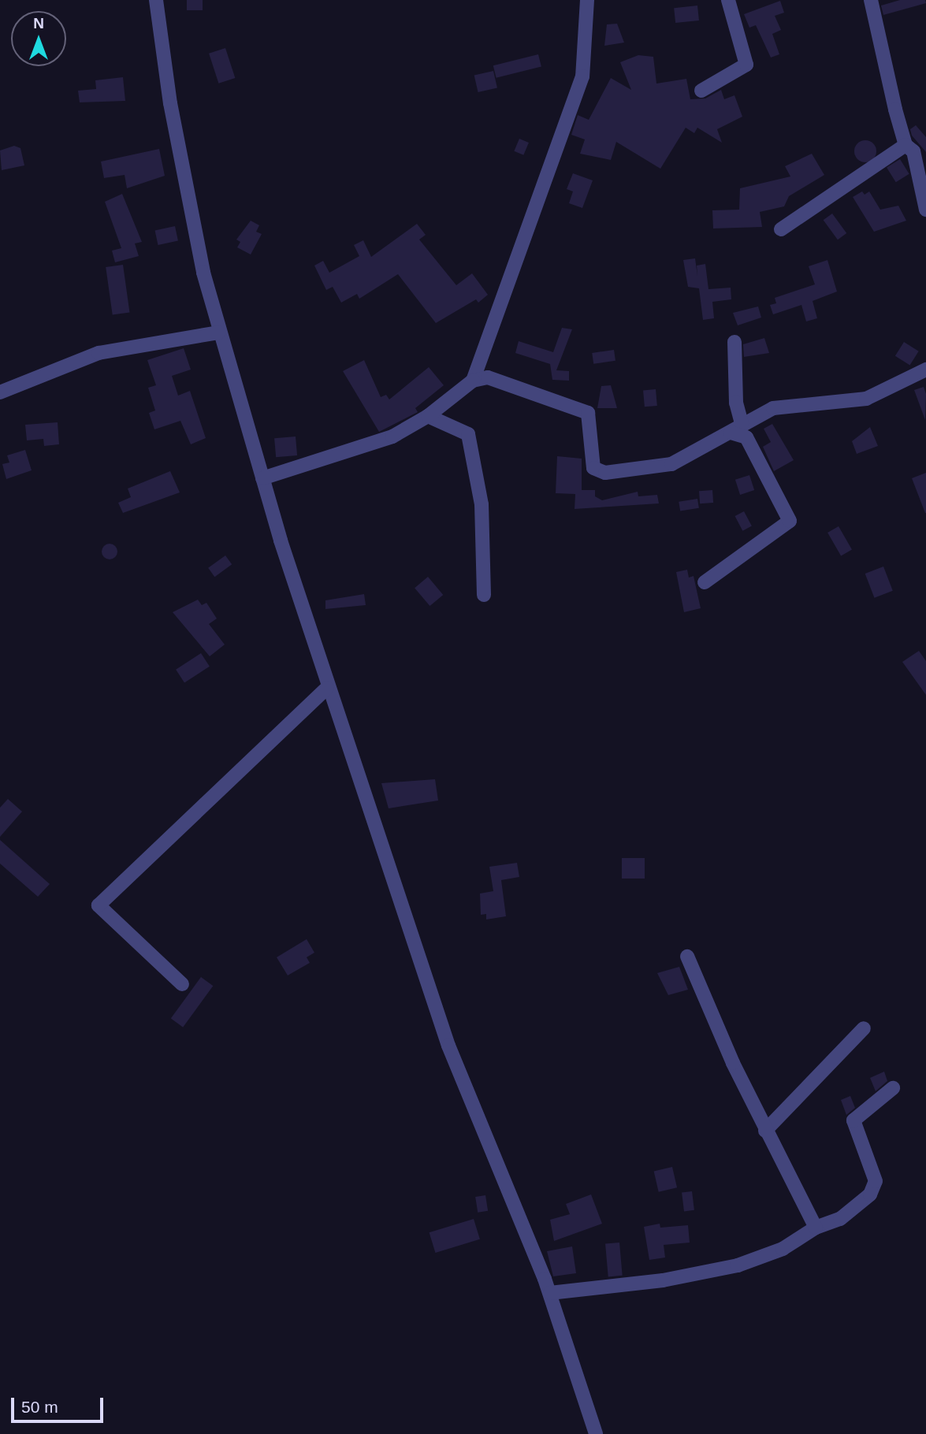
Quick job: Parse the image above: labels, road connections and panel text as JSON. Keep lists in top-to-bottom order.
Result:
{
  "scale_bar": "50 m",
  "north": "top"
}
